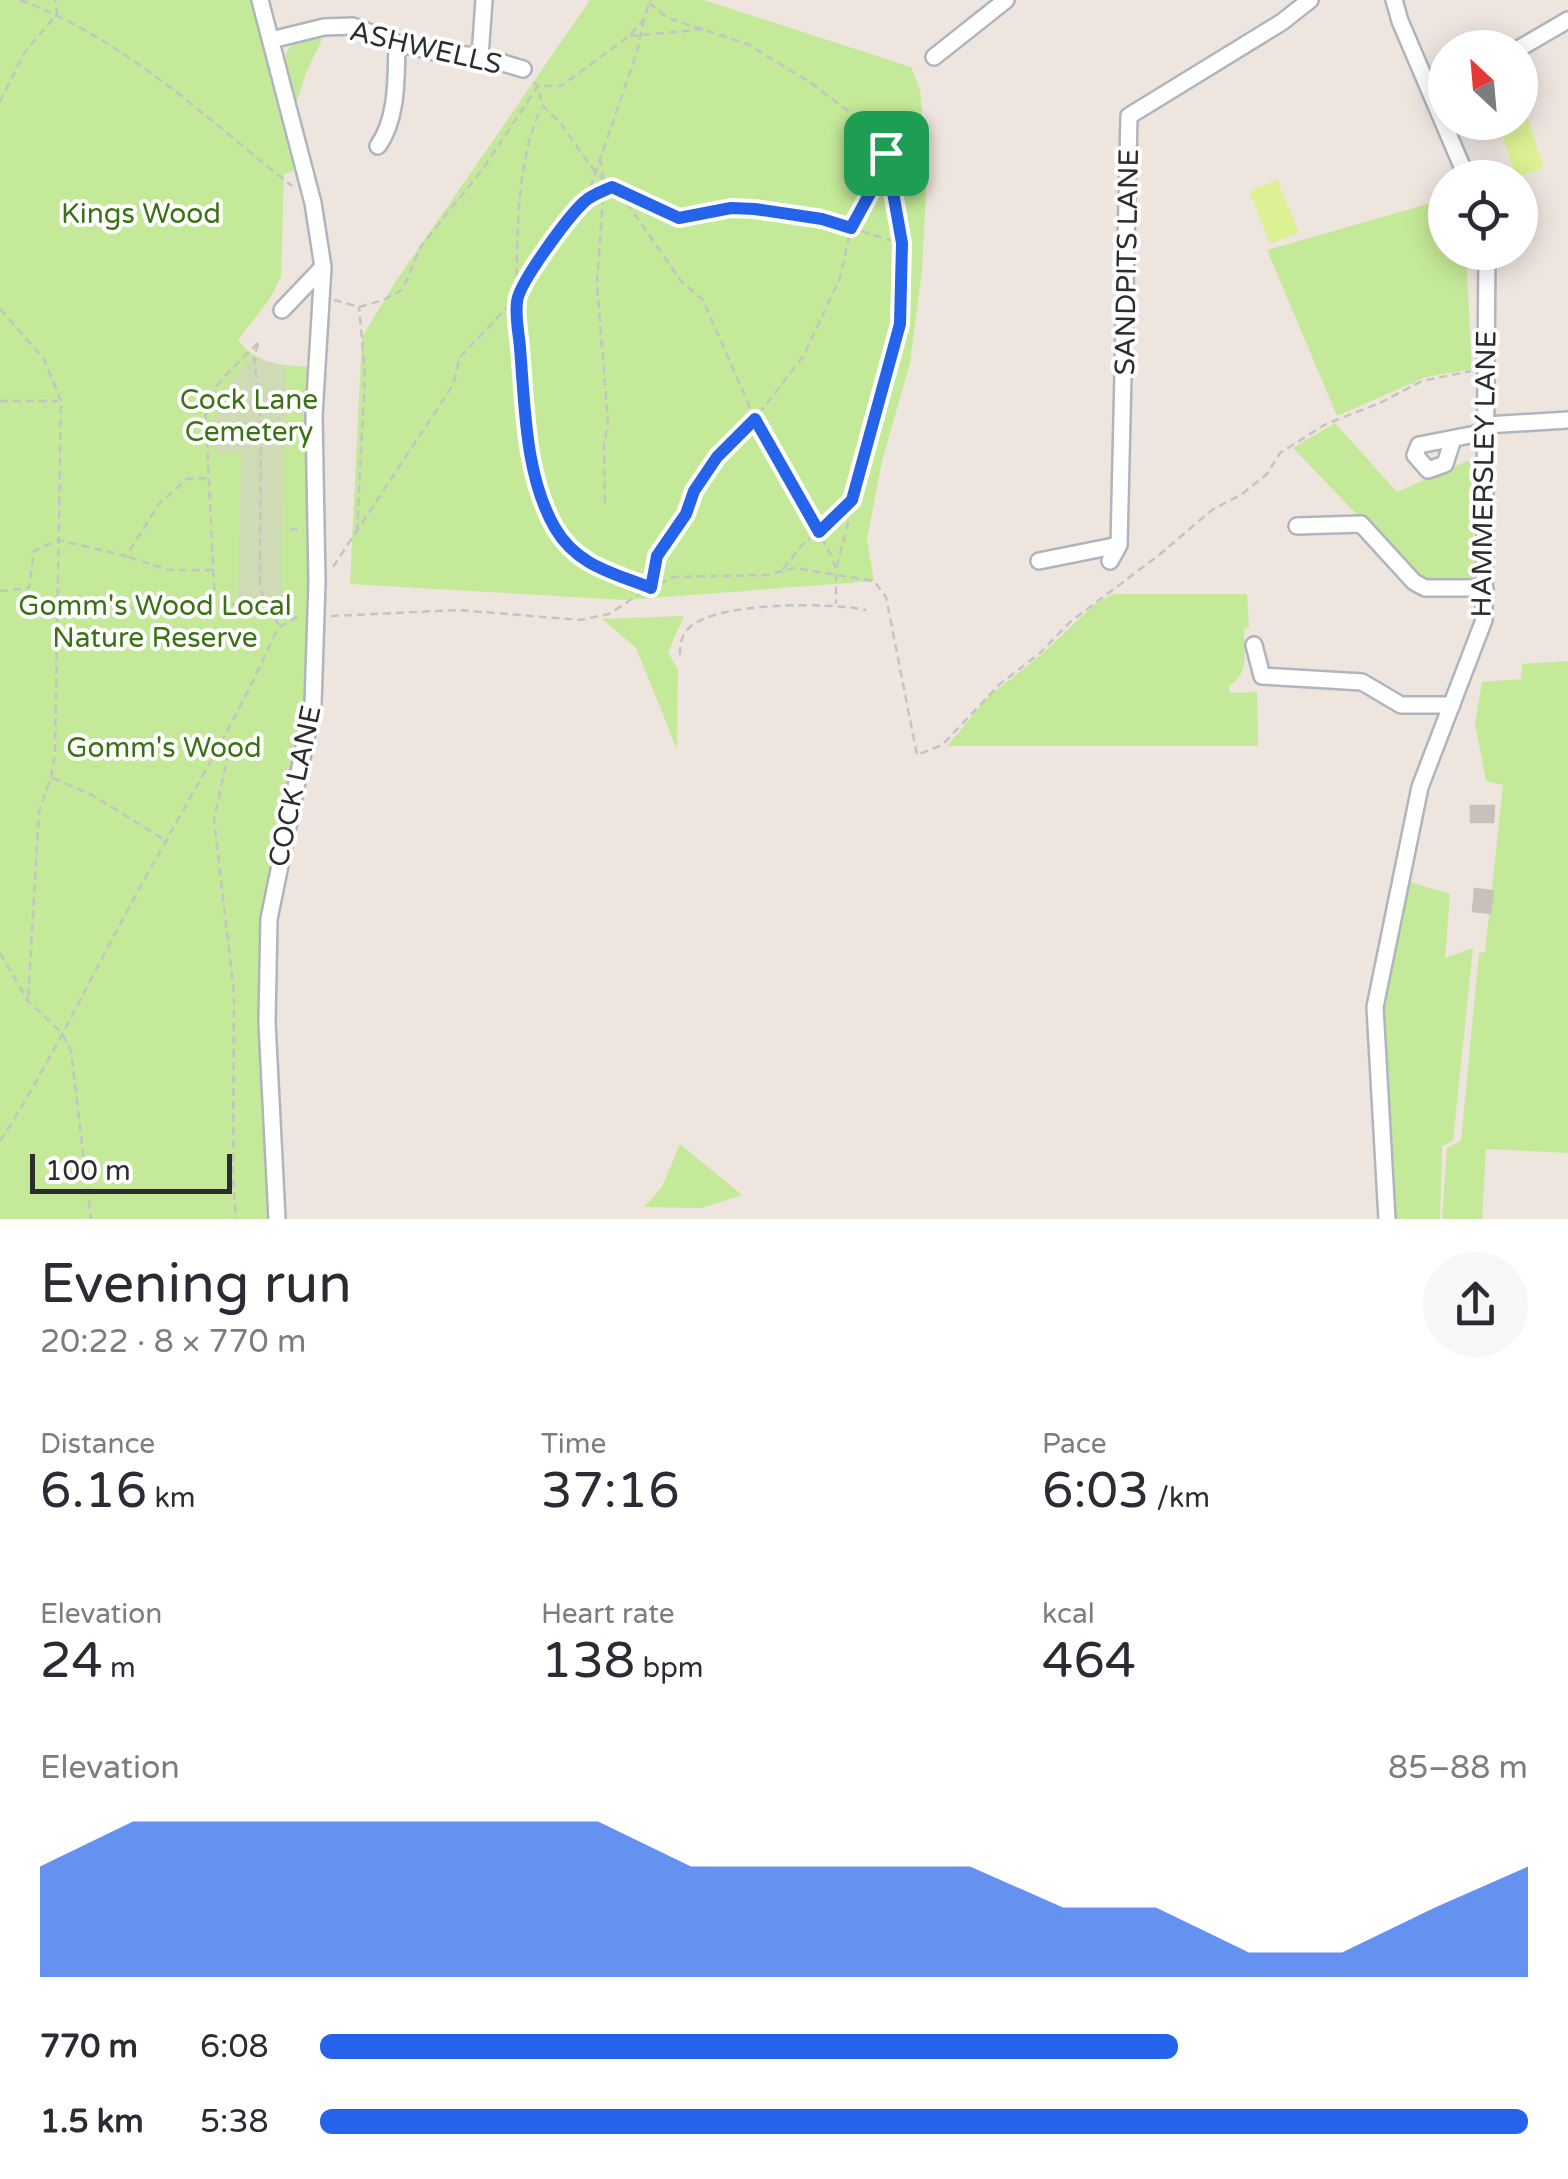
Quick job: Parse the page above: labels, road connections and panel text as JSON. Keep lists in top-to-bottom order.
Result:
{
  "streets": {
    "street": [
      "ASHWELLS",
      "SANDPITS LANE",
      "HAMMERSLEY LANE",
      "COCK LANE"
    ]
  },
  "crossings": [
    ["ASHWELLS", "COCK LANE"]
  ],
  "parks": [
    "Kings Wood",
    "Cock Lane Cemetery",
    "Gomm's Wood Local Nature Reserve",
    "Gomm's Wood"
  ],
  "scale_bar": "100 m",
  "north": "top left",
  "page": {
    "scale": "100 m",
    "heading": ["Evening run", "20:22 · 8 × 770 m"],
    "stats": [
      ["Distance", "6.16 km"],
      ["Time", "37:16"],
      ["Pace", "6:03 /km"],
      ["Elevation", "24 m"],
      ["Heart rate", "138 bpm"],
      ["kcal", "464"]
    ],
    "chart": ["Elevation", "85–88 m"],
    "list": [
      {
        "name": "770 m",
        "note": "6:08"
      },
      {
        "name": "1.5 km",
        "note": "5:38"
      }
    ]
  }
}
